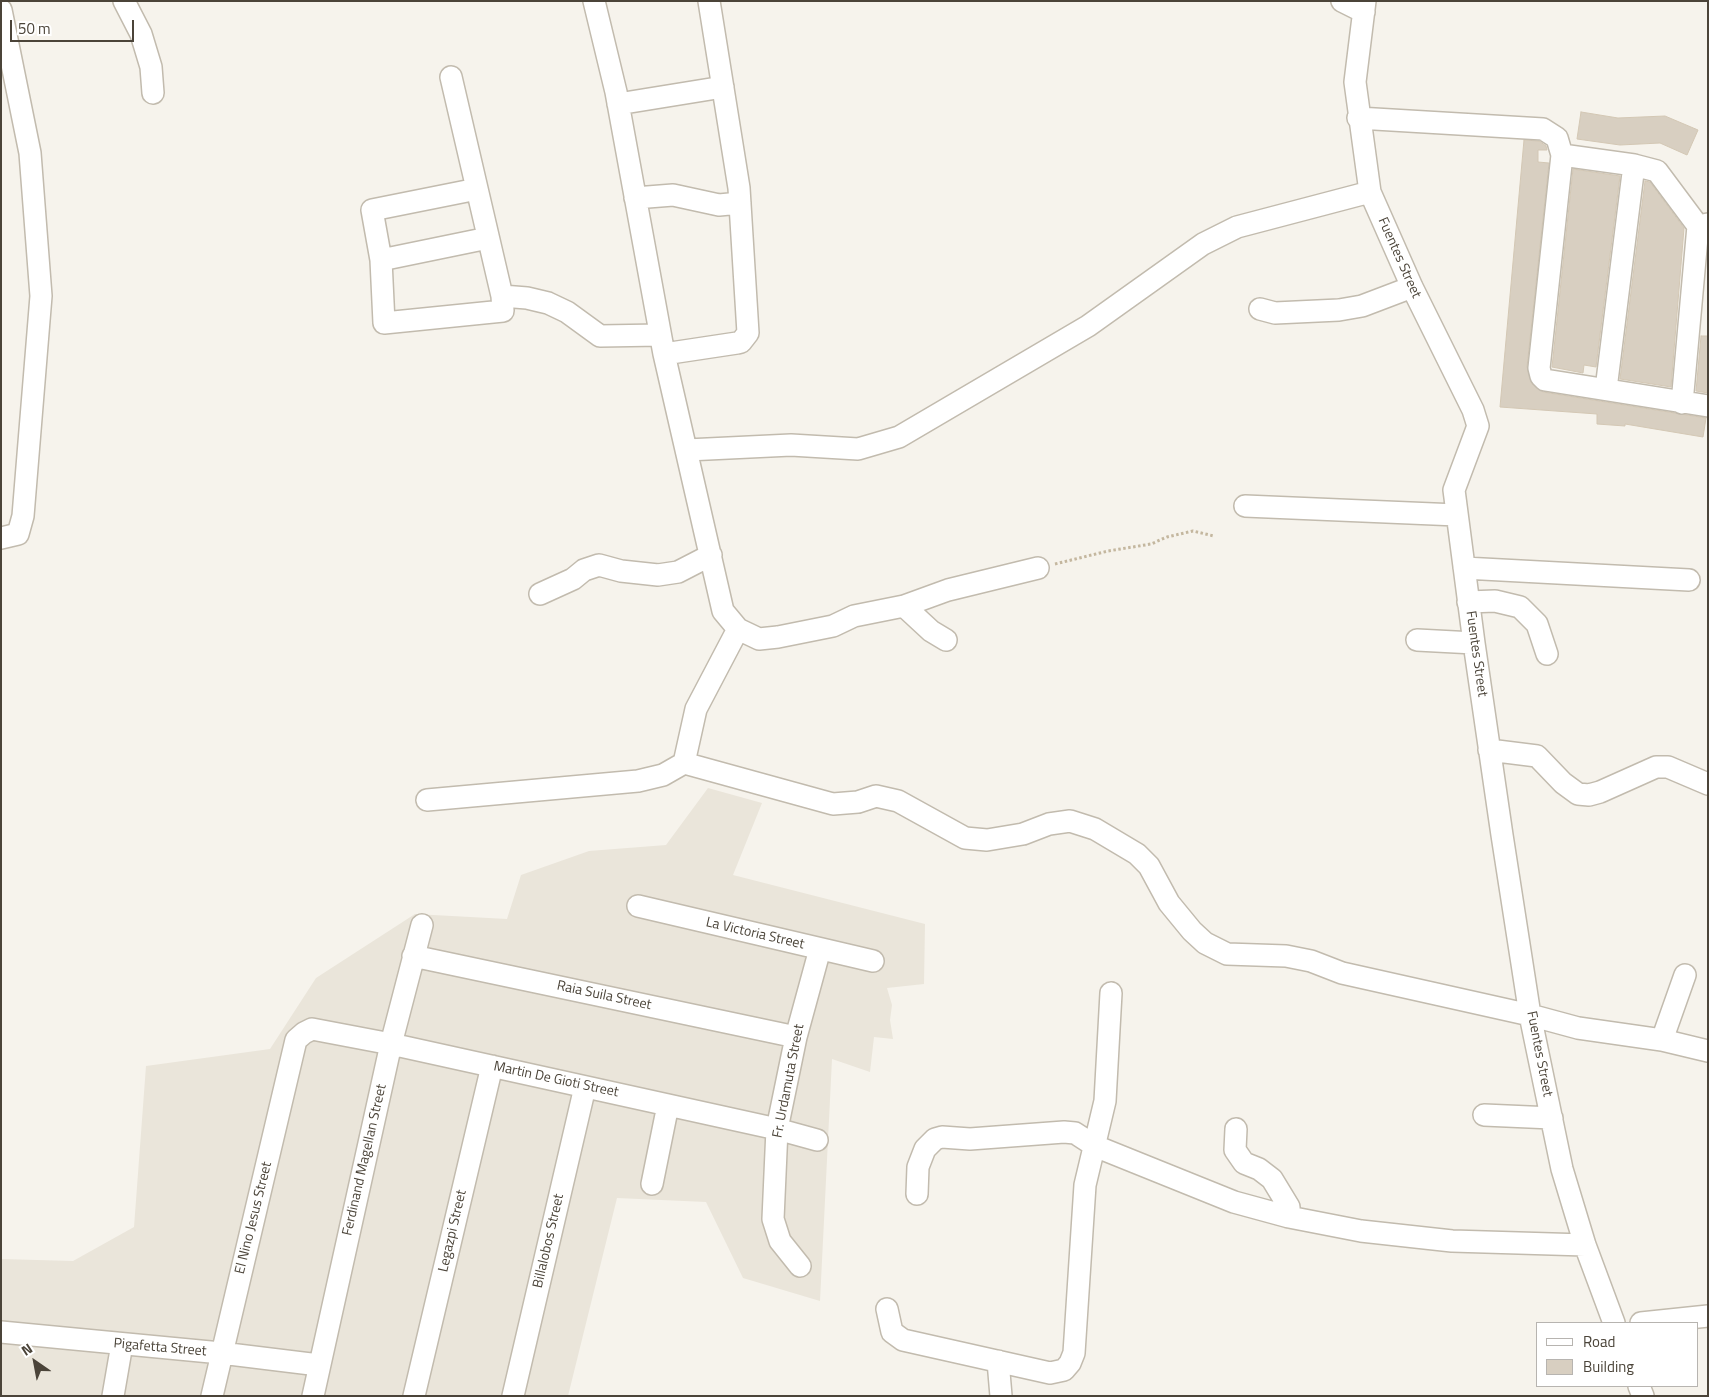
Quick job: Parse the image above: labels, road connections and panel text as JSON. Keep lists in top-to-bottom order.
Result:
{
  "streets": {
    "street": [
      "Fuentes Street",
      "La Victoria Street",
      "Raia Suila Street",
      "Martin De Gioti Street",
      "Fr. Urdamuta Street",
      "Ferdinand Magellan Street",
      "El Nino Jesus Street",
      "Legazpi Street",
      "Billalobos Street",
      "Pigafetta Street"
    ]
  },
  "crossings": [
    ["La Victoria Street", "Fr. Urdamuta Street"],
    ["Raia Suila Street", "Fr. Urdamuta Street"],
    ["Raia Suila Street", "Ferdinand Magellan Street"],
    ["Martin De Gioti Street", "Fr. Urdamuta Street"],
    ["Martin De Gioti Street", "Ferdinand Magellan Street"],
    ["Martin De Gioti Street", "El Nino Jesus Street"],
    ["Martin De Gioti Street", "Legazpi Street"],
    ["Martin De Gioti Street", "Billalobos Street"],
    ["Ferdinand Magellan Street", "Pigafetta Street"],
    ["El Nino Jesus Street", "Pigafetta Street"]
  ],
  "legend": ["Road", "Building"],
  "scale_bar": "50 m",
  "north": "top left"
}
